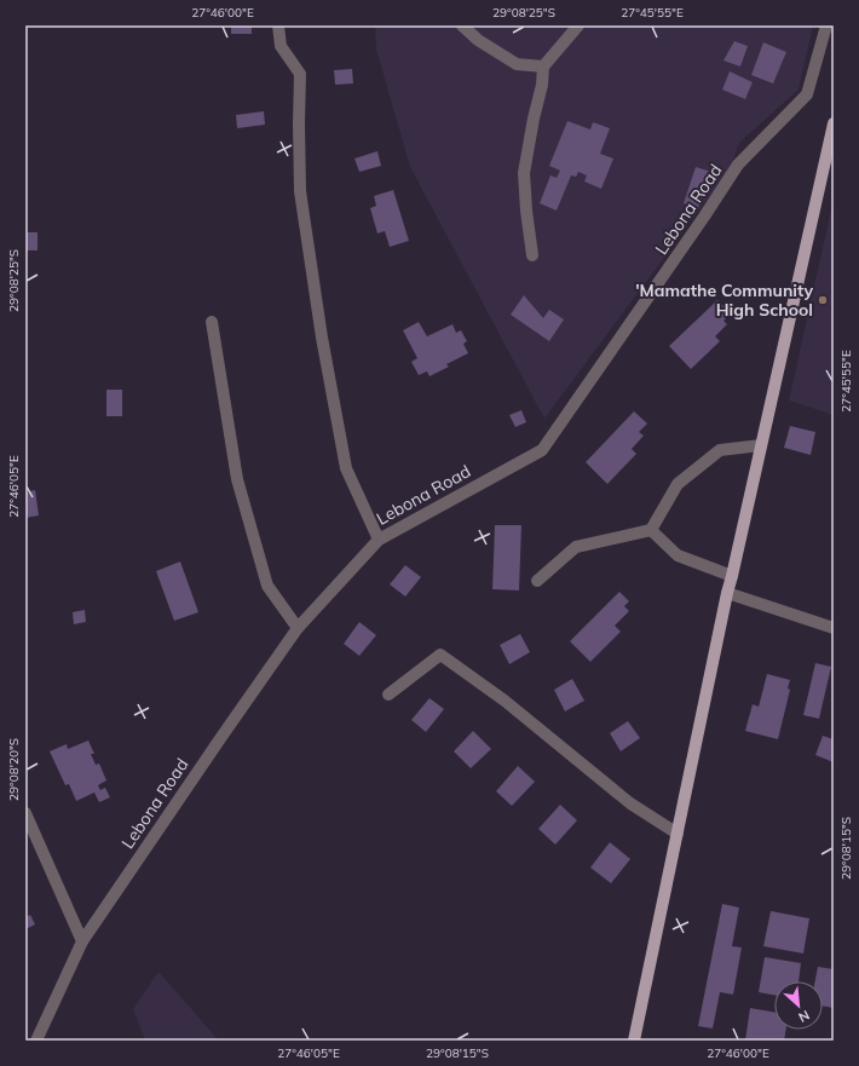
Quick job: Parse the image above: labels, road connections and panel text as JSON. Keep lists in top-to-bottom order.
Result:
{
  "streets": {
    "street": ["Lebona Road"]
  },
  "places": ["'Mamathe Community High School"],
  "north": "bottom right",
  "coordinates": [
    "27°46'00\"E",
    "29°08'25\"S",
    "27°45'55\"E",
    "27°46'05\"E",
    "29°08'20\"S",
    "29°08'15\"S"
  ]
}
